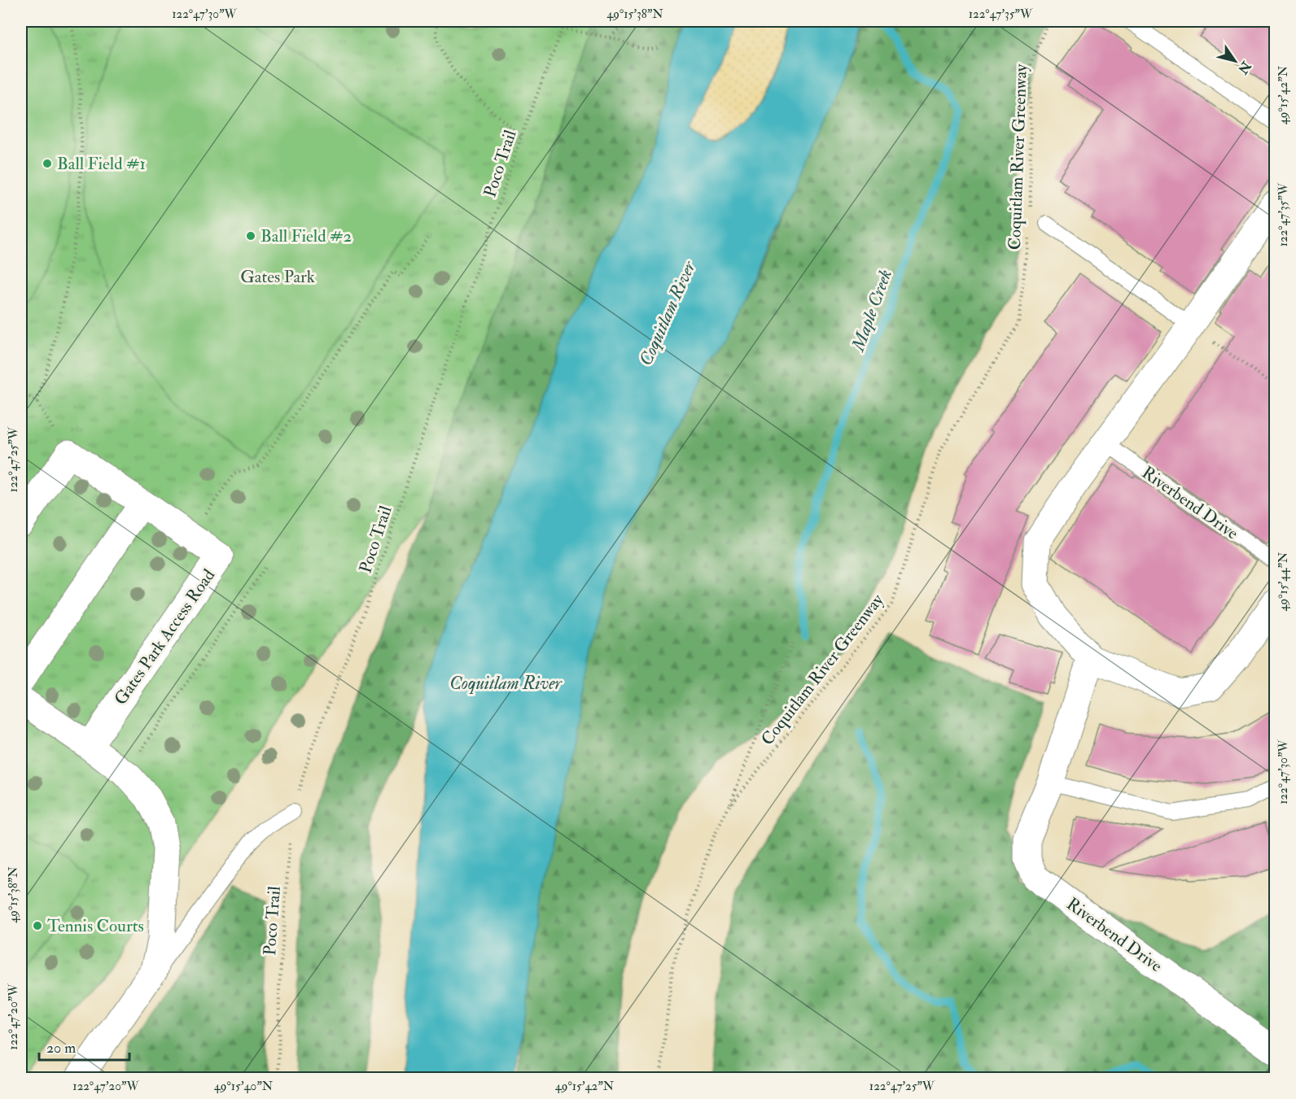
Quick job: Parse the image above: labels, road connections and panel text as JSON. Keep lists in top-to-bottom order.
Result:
{
  "streets": {
    "street": ["Riverbend Drive", "Gates Park Access Road"],
    "path": ["Coquitlam River Greenway", "Poco Trail"]
  },
  "water": ["Maple Creek", "Coquitlam River"],
  "parks": ["Gates Park"],
  "places": ["Ball Field #1", "Ball Field #2", "Tennis Courts"],
  "scale_bar": "20 m",
  "north": "bottom right",
  "coordinates": [
    "122°47'30\"W",
    "49°15'38\"N",
    "122°47'35\"W",
    "49°15'42\"N",
    "122°47'25\"W",
    "49°15'44\"N",
    "122°47'20\"W",
    "49°15'40\"N"
  ]
}
